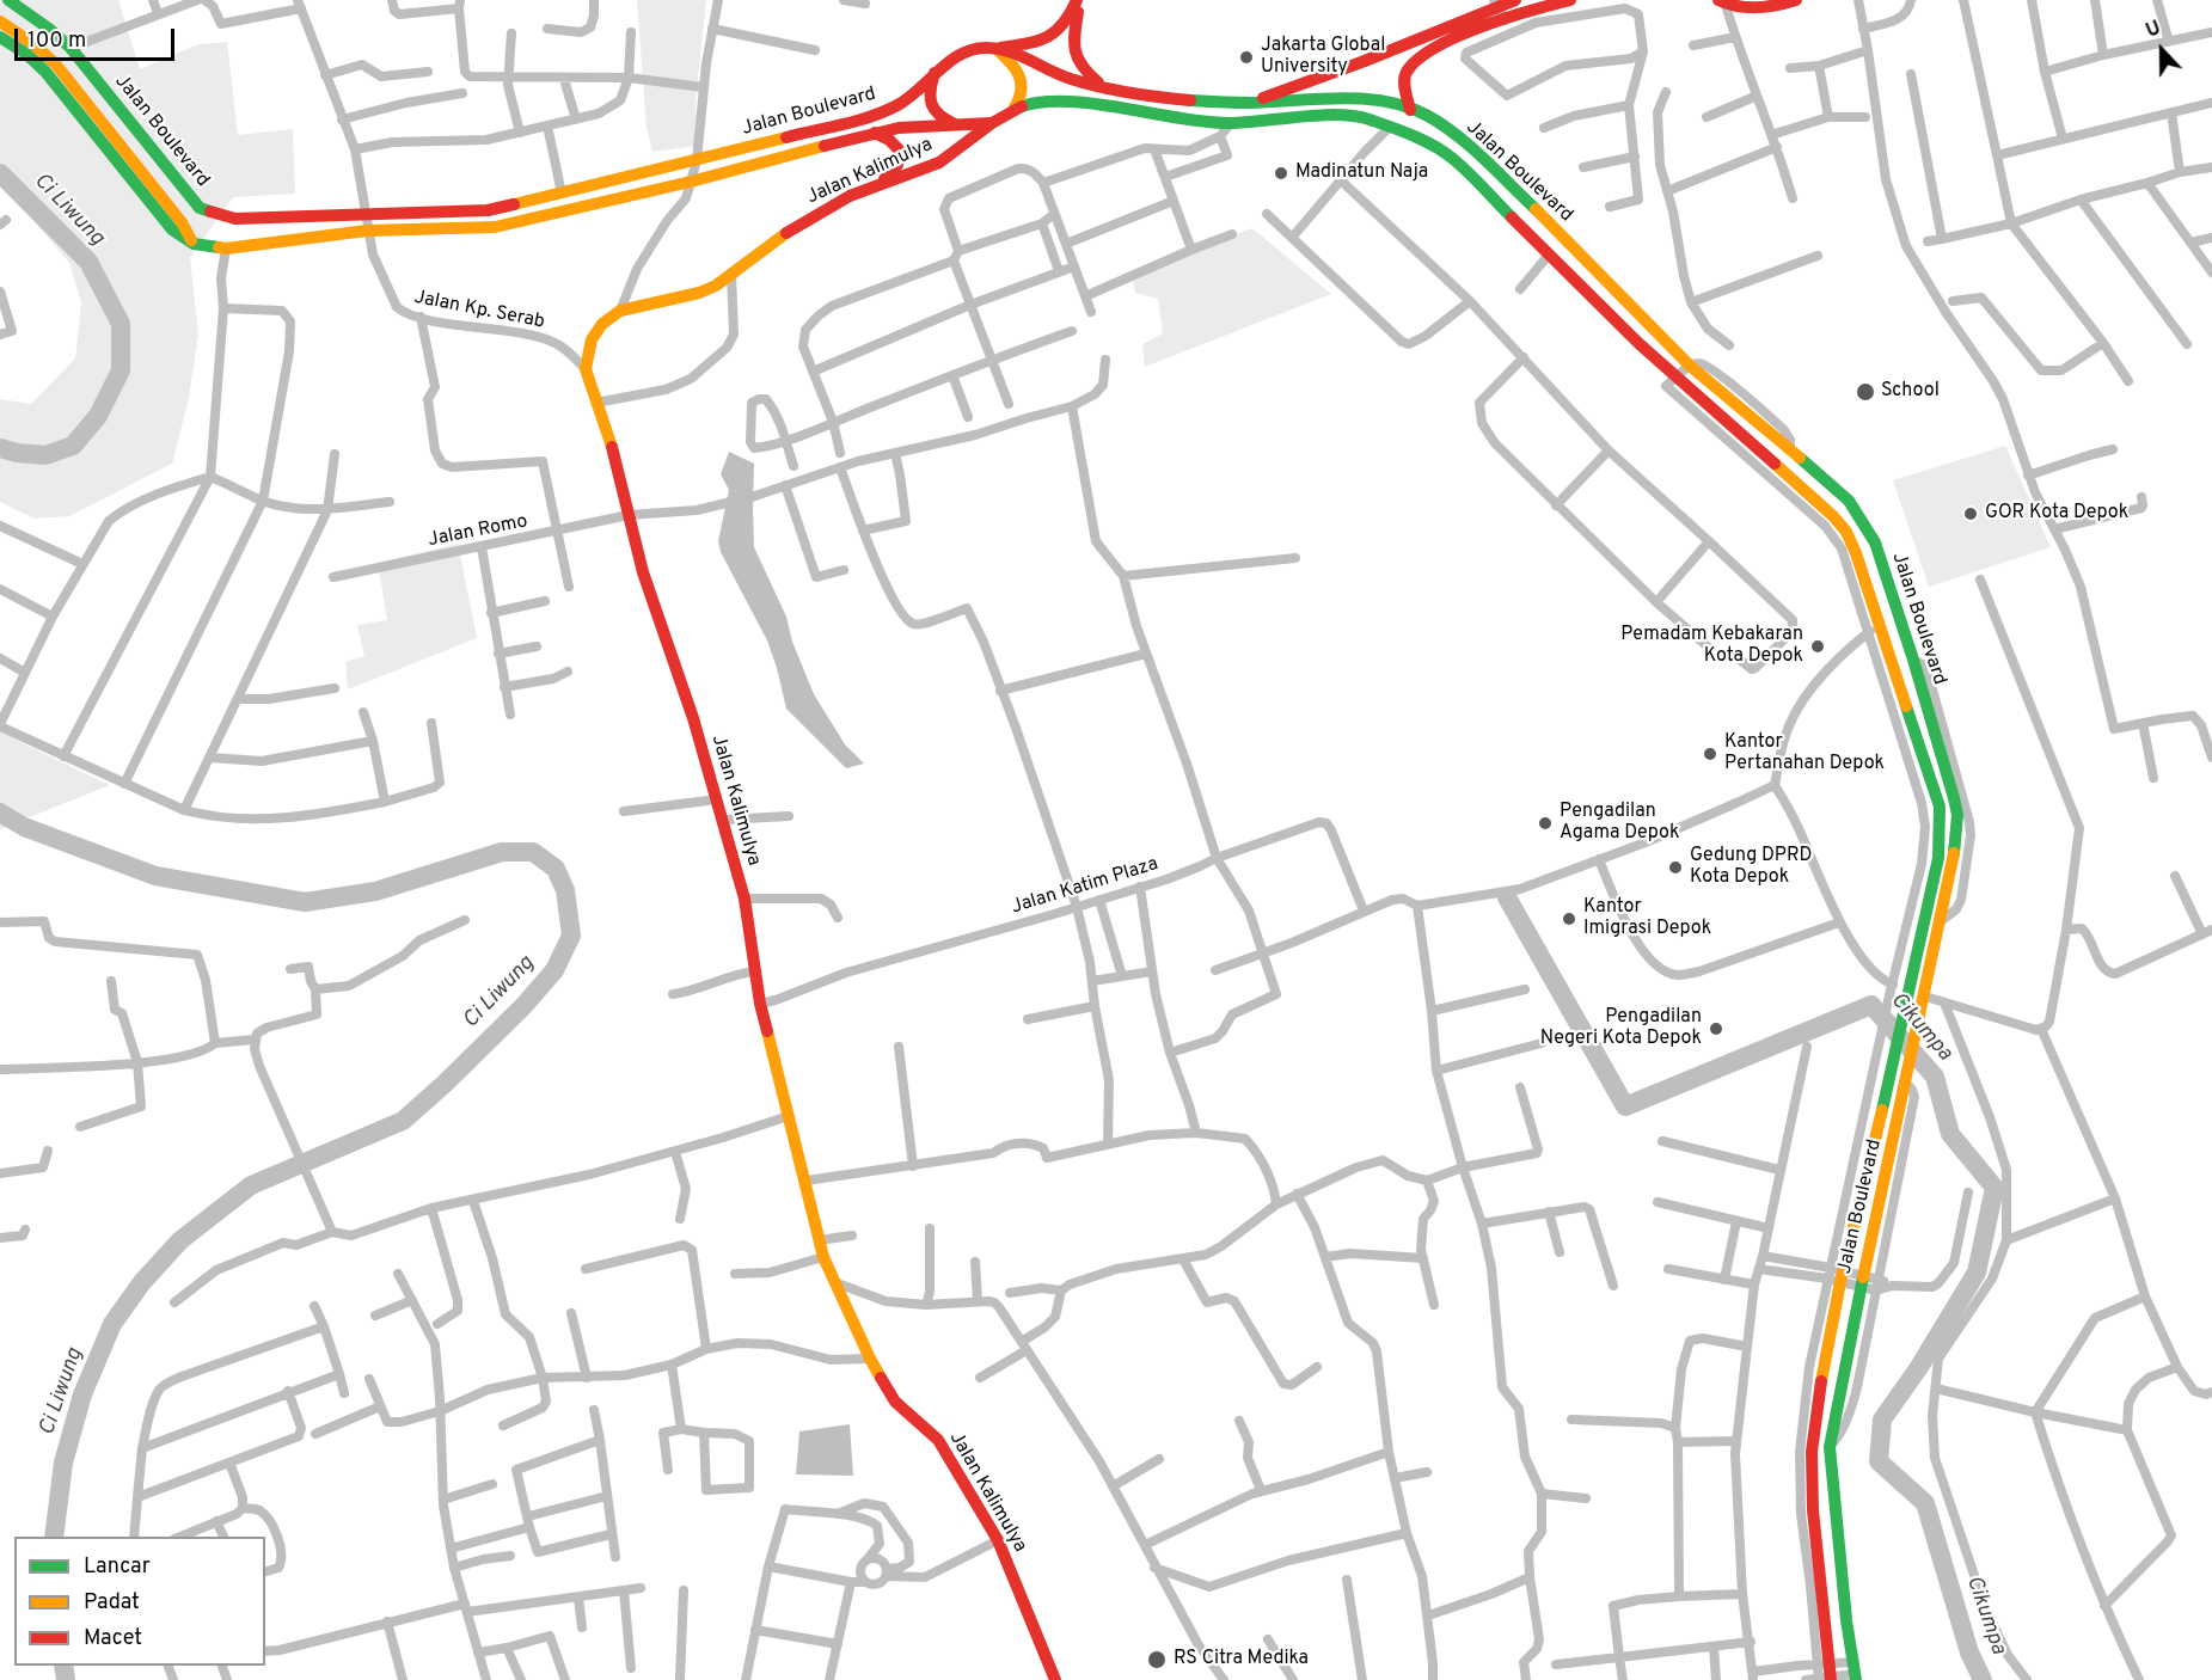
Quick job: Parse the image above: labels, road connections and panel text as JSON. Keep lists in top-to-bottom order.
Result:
{
  "streets": {
    "main road": ["Jalan Boulevard", "Jalan Kalimulya"],
    "street": ["Jalan Kp. Serab", "Jalan Romo", "Jalan Katim Plaza"]
  },
  "crossings": [
    ["Jalan Boulevard", "Jalan Kalimulya"],
    ["Jalan Boulevard", "Jalan Kp. Serab"],
    ["Jalan Kalimulya", "Jalan Kp. Serab"],
    ["Jalan Kalimulya", "Jalan Romo"],
    ["Jalan Kalimulya", "Jalan Katim Plaza"]
  ],
  "water": ["Ci Liwung", "Cikumpa"],
  "places": [
    "Jakarta Global University",
    "Madinatun Naja",
    "School",
    "GOR Kota Depok",
    "Pemadam Kebakaran Kota Depok",
    "Kantor Pertanahan Depok",
    "Pengadilan Agama Depok",
    "Gedung DPRD Kota Depok",
    "Kantor Imigrasi Depok",
    "Pengadilan Negeri Kota Depok",
    "RS Citra Medika"
  ],
  "legend": ["Lancar", "Padat", "Macet"],
  "scale_bar": "100 m",
  "north": "top"
}
